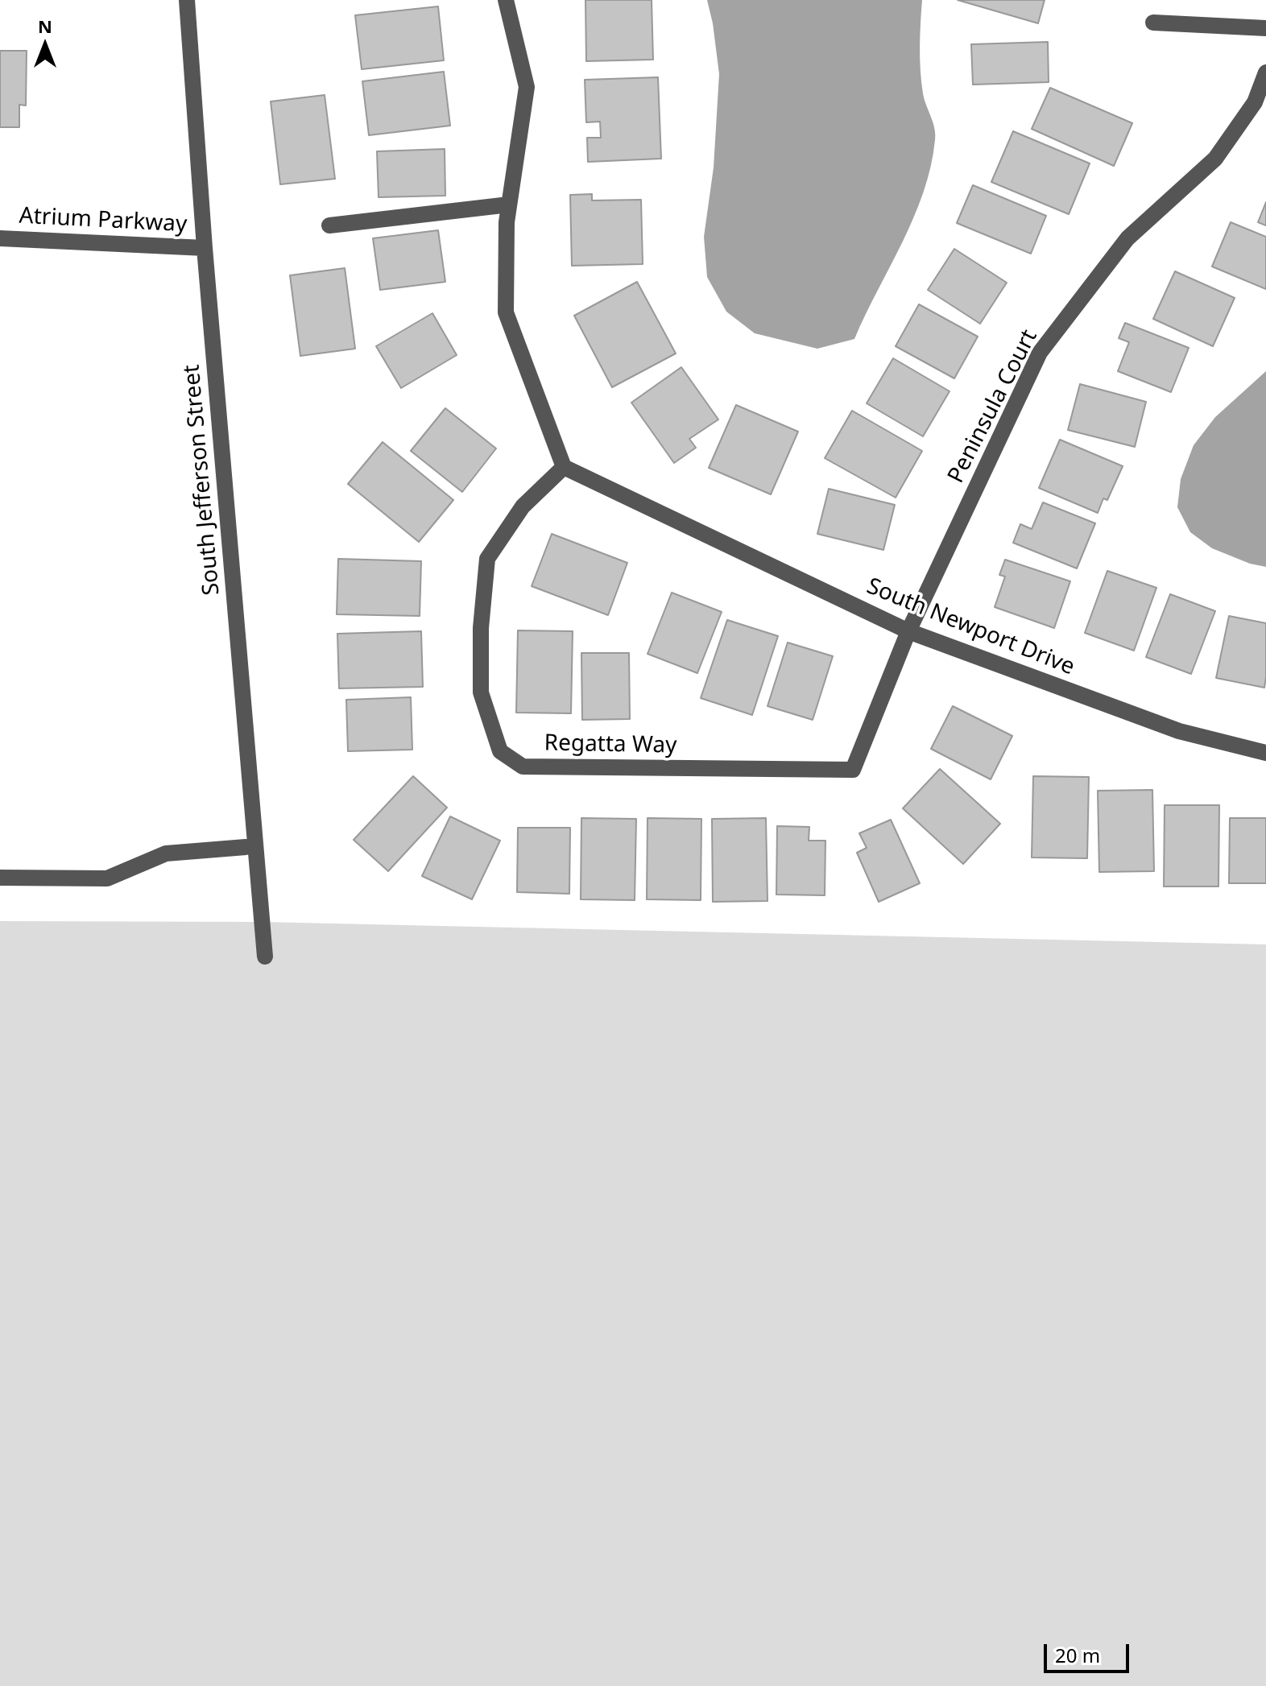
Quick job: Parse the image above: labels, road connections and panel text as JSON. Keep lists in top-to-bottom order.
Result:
{
  "streets": {
    "street": [
      "Atrium Parkway",
      "Peninsula Court",
      "South Jefferson Street",
      "South Newport Drive",
      "Regatta Way"
    ]
  },
  "crossings": [
    ["Atrium Parkway", "South Jefferson Street"],
    ["Peninsula Court", "South Newport Drive"],
    ["Peninsula Court", "Regatta Way"],
    ["South Newport Drive", "Regatta Way"]
  ],
  "scale_bar": "20 m",
  "north": "top"
}
